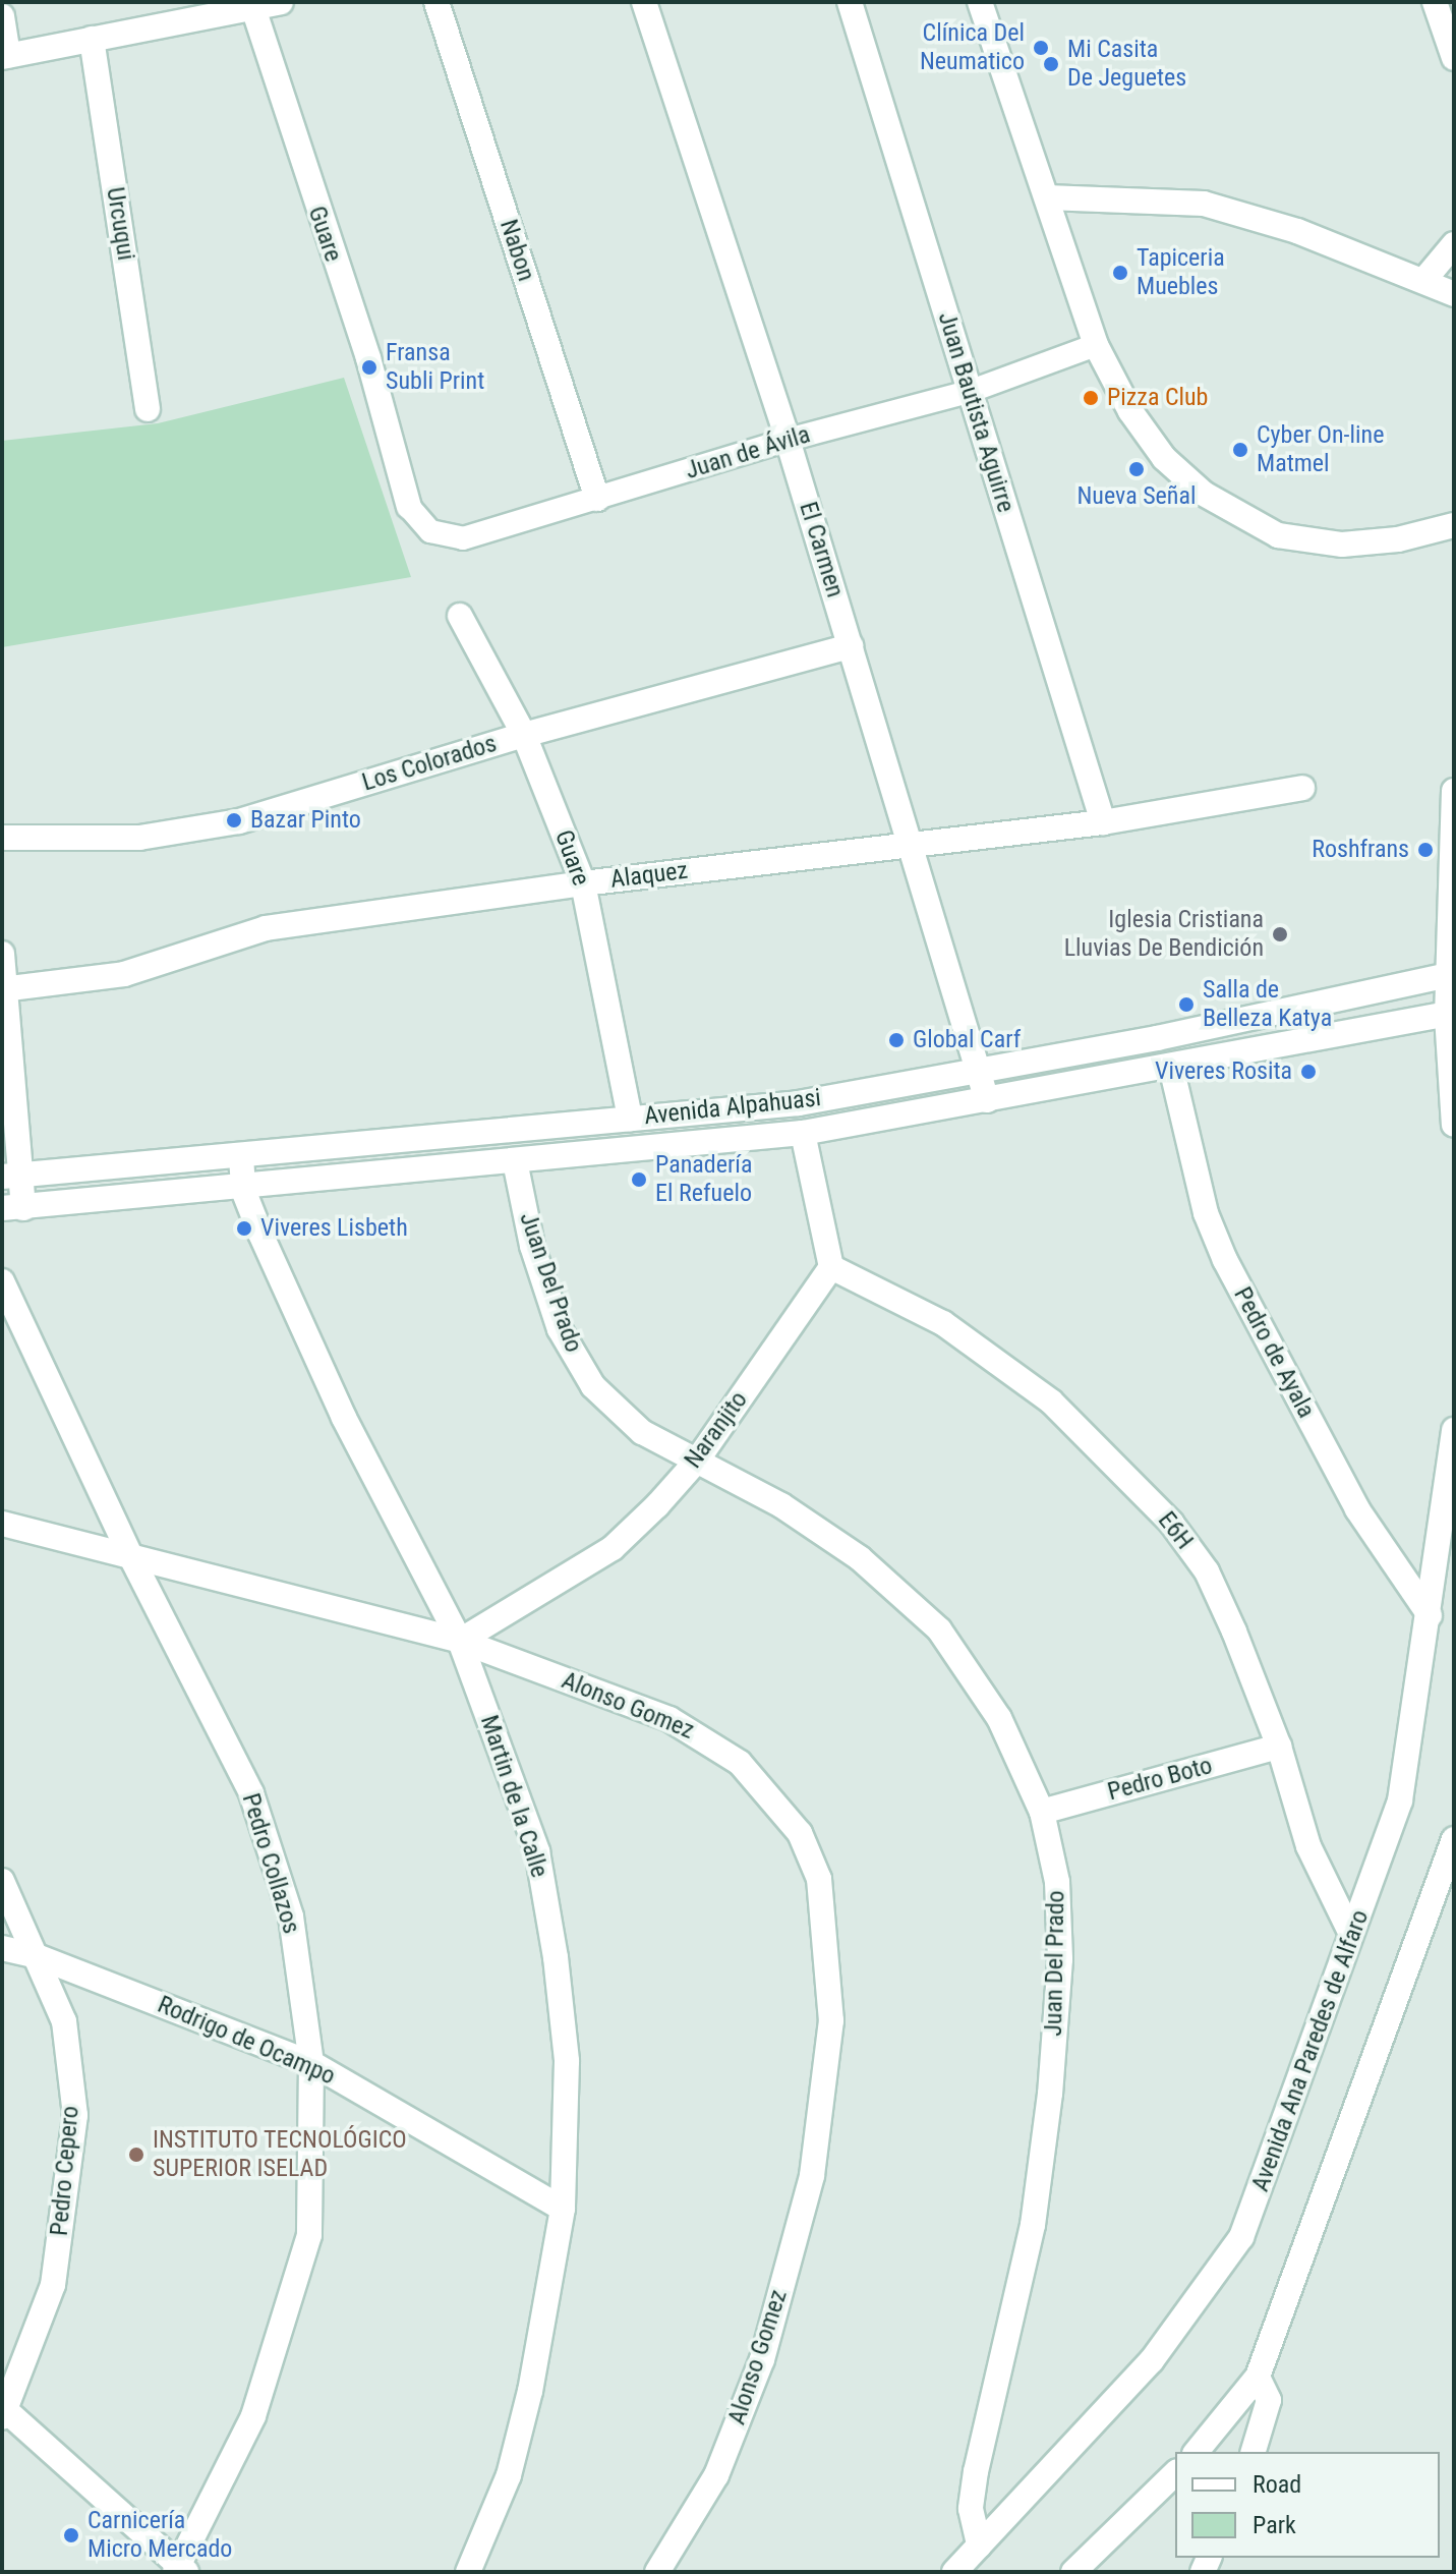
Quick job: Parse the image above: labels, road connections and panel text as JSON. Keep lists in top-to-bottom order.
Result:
{
  "streets": {
    "street": [
      "Urcuqui",
      "Guare",
      "Nabon",
      "Juan Bautista Aguirre",
      "Juan de Ávila",
      "El Carmen",
      "Los Colorados",
      "Alaquez",
      "Avenida Alpahuasi",
      "Juan Del Prado",
      "Pedro de Ayala",
      "Naranjito",
      "E6H",
      "Alonso Gomez",
      "Pedro Boto",
      "Martin de la Calle",
      "Pedro Collazos",
      "Rodrigo de Ocampo",
      "Avenida Ana Paredes de Alfaro",
      "Pedro Cepero"
    ]
  },
  "crossings": [
    ["Guare", "Juan de Ávila"],
    ["Guare", "Los Colorados"],
    ["Guare", "Alaquez"],
    ["Guare", "Avenida Alpahuasi"],
    ["Nabon", "Juan de Ávila"],
    ["Juan Bautista Aguirre", "Juan de Ávila"],
    ["Juan Bautista Aguirre", "Alaquez"],
    ["Juan de Ávila", "El Carmen"],
    ["El Carmen", "Los Colorados"],
    ["El Carmen", "Alaquez"],
    ["El Carmen", "Avenida Alpahuasi"],
    ["Avenida Alpahuasi", "Juan Del Prado"],
    ["Avenida Alpahuasi", "Pedro de Ayala"],
    ["Avenida Alpahuasi", "Martin de la Calle"],
    ["Juan Del Prado", "Naranjito"],
    ["Juan Del Prado", "Pedro Boto"],
    ["Juan Del Prado", "Avenida Ana Paredes de Alfaro"],
    ["Pedro de Ayala", "Avenida Ana Paredes de Alfaro"],
    ["Naranjito", "E6H"],
    ["Naranjito", "Alonso Gomez"],
    ["Naranjito", "Martin de la Calle"],
    ["E6H", "Pedro Boto"],
    ["E6H", "Avenida Ana Paredes de Alfaro"],
    ["Alonso Gomez", "Martin de la Calle"],
    ["Alonso Gomez", "Pedro Collazos"],
    ["Martin de la Calle", "Rodrigo de Ocampo"],
    ["Pedro Collazos", "Rodrigo de Ocampo"],
    ["Rodrigo de Ocampo", "Pedro Cepero"]
  ],
  "places": [
    "Clínica Del Neumatico",
    "Mi Casita De Jeguetes",
    "Tapiceria Muebles",
    "Fransa Subli Print",
    "Pizza Club",
    "Cyber On-line Matmel",
    "Nueva Señal",
    "Bazar Pinto",
    "Roshfrans",
    "Iglesia Cristiana Lluvias De Bendición",
    "Salla de Belleza Katya",
    "Global Carf",
    "Viveres Rosita",
    "Panadería El Refuelo",
    "Viveres Lisbeth",
    "INSTITUTO TECNOLÓGICO SUPERIOR ISELAD",
    "Carnicería Micro Mercado"
  ],
  "legend": ["Road", "Park"]
}
